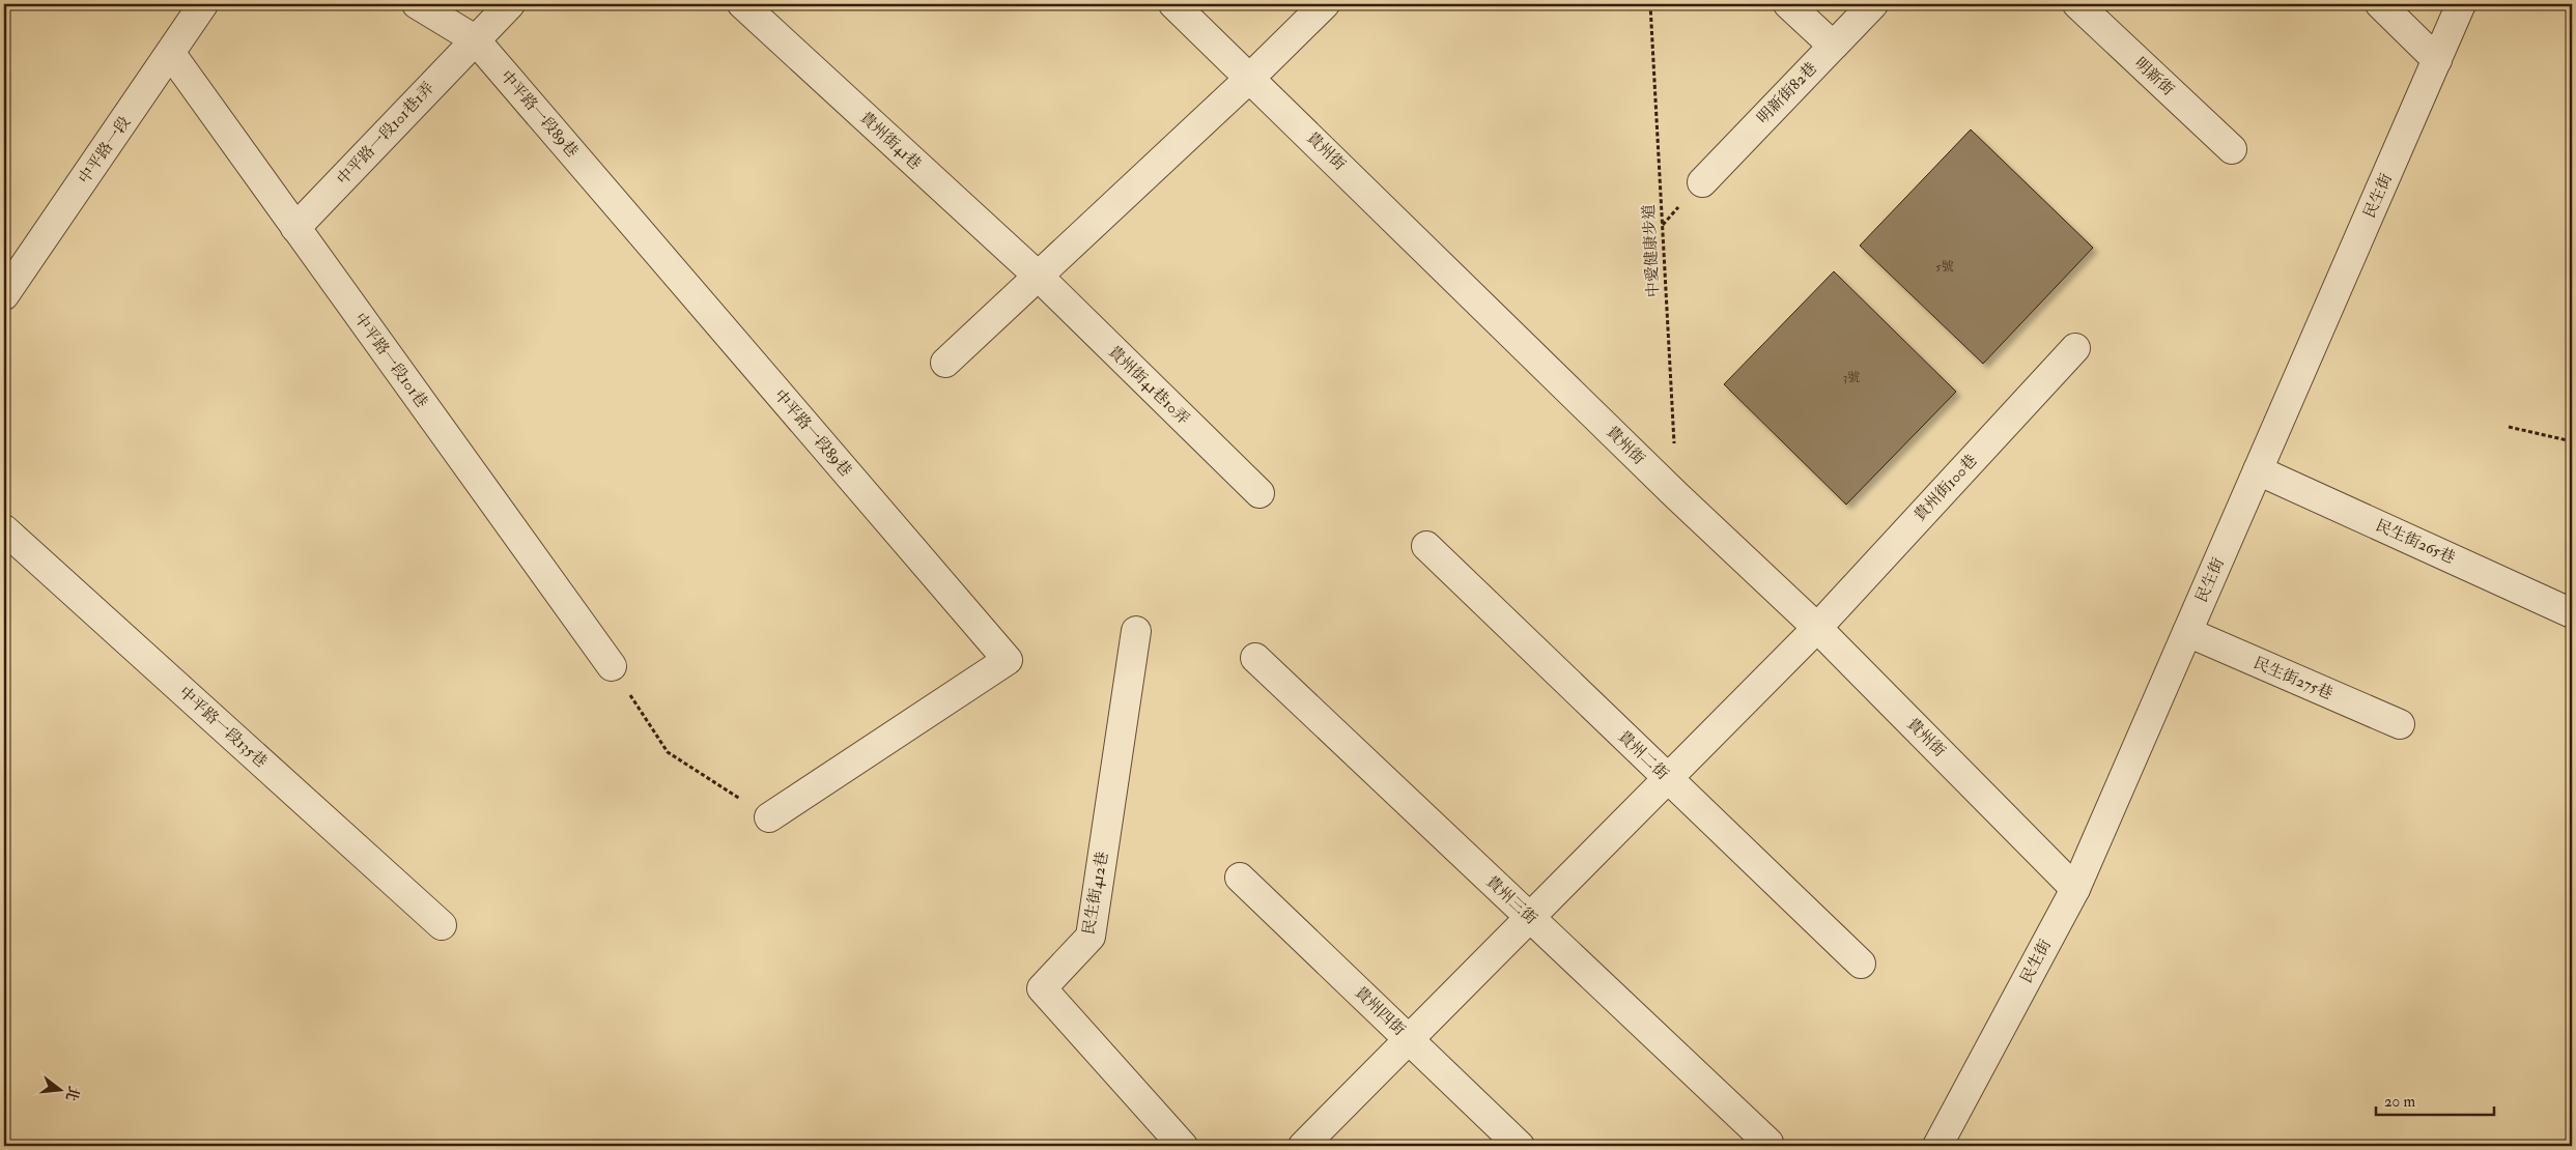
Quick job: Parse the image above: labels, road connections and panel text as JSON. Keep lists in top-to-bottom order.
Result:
{
  "streets": {
    "street": [
      "明新街",
      "明新街82巷",
      "中平路一段89巷",
      "中平路一段101巷1弄",
      "貴州街41巷",
      "中平路一段",
      "貴州街",
      "民生街",
      "中平路一段101巷",
      "貴州街41巷10弄",
      "貴州街100巷",
      "民生街265巷",
      "民生街275巷",
      "中平路一段135巷",
      "貴州二街",
      "民生街412巷",
      "貴州三街",
      "貴州四街"
    ],
    "path": ["中愛健康步道"]
  },
  "crossings": [
    ["中平路一段89巷", "中平路一段101巷1弄"],
    ["中平路一段101巷1弄", "中平路一段101巷"],
    ["貴州街41巷", "貴州街41巷10弄"],
    ["中平路一段", "中平路一段101巷"],
    ["貴州街", "民生街"],
    ["貴州街", "中愛健康步道"],
    ["貴州街", "貴州街100巷"],
    ["民生街", "民生街265巷"],
    ["民生街", "民生街275巷"],
    ["貴州街100巷", "貴州二街"],
    ["貴州街100巷", "貴州三街"],
    ["貴州街100巷", "貴州四街"]
  ],
  "house_numbers": ["5號", "3號"],
  "scale_bar": "20 m",
  "north": "right"
}
